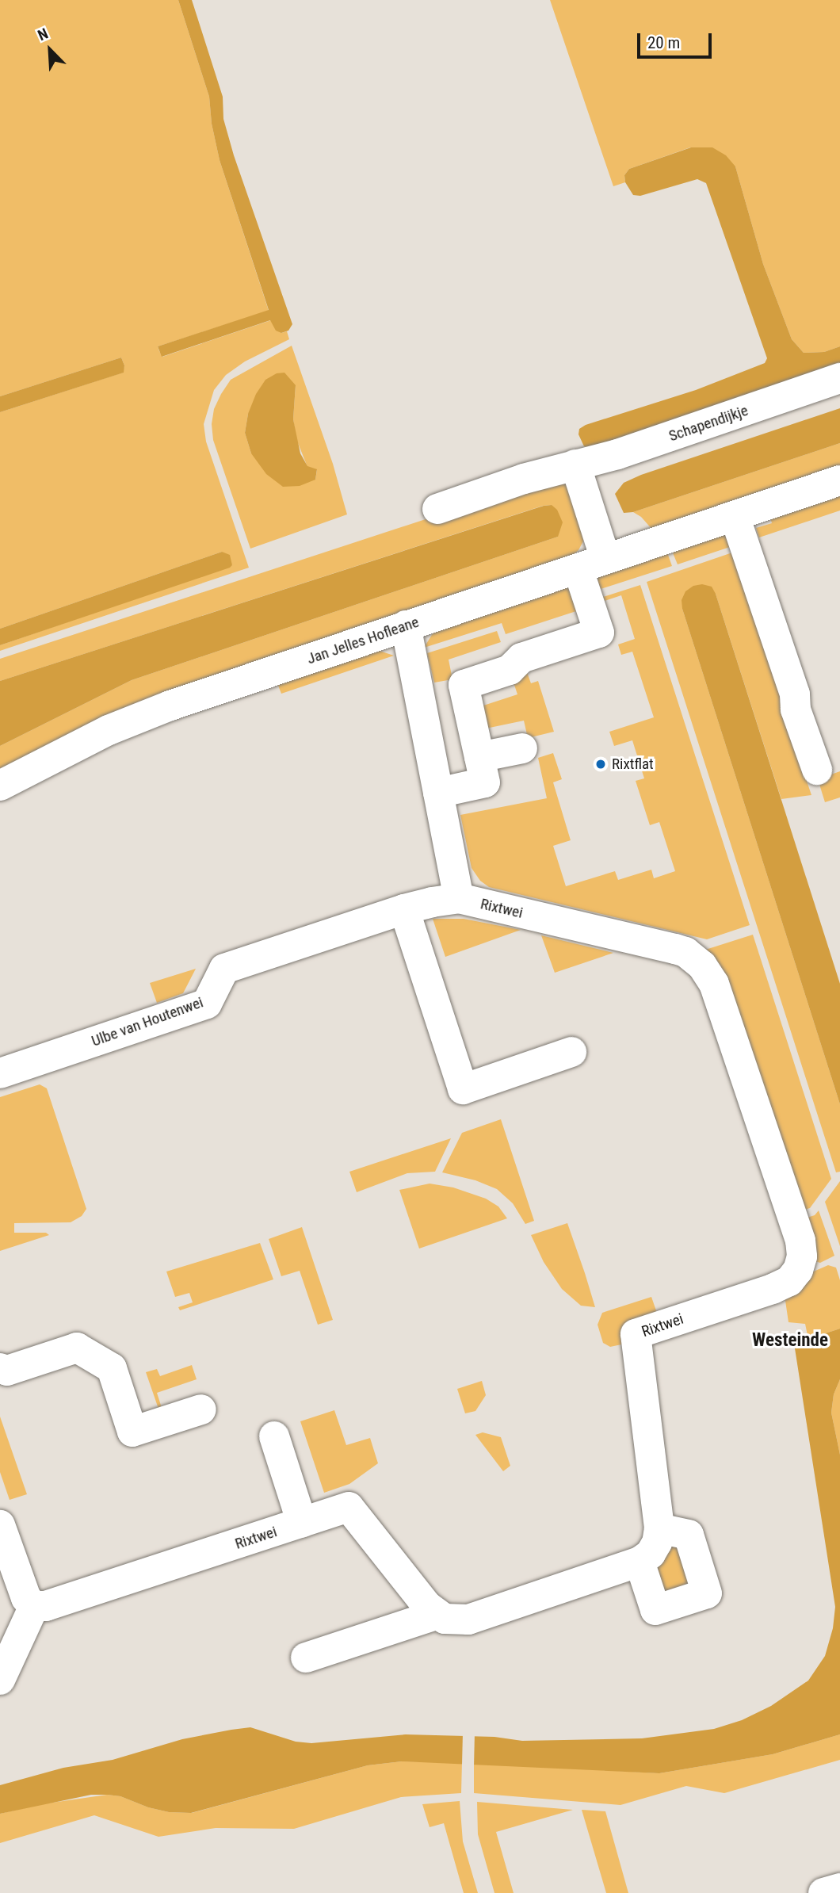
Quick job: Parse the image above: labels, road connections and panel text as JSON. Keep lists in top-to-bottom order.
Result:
{
  "streets": {
    "street": [
      "Schapendijkje",
      "Jan Jelles Hofleane",
      "Rixtwei",
      "Ulbe van Houtenwei"
    ]
  },
  "crossings": [
    ["Jan Jelles Hofleane", "Rixtwei"],
    ["Rixtwei", "Ulbe van Houtenwei"]
  ],
  "districts": ["Westeinde"],
  "places": ["Rixtflat"],
  "scale_bar": "20 m",
  "north": "top left"
}
